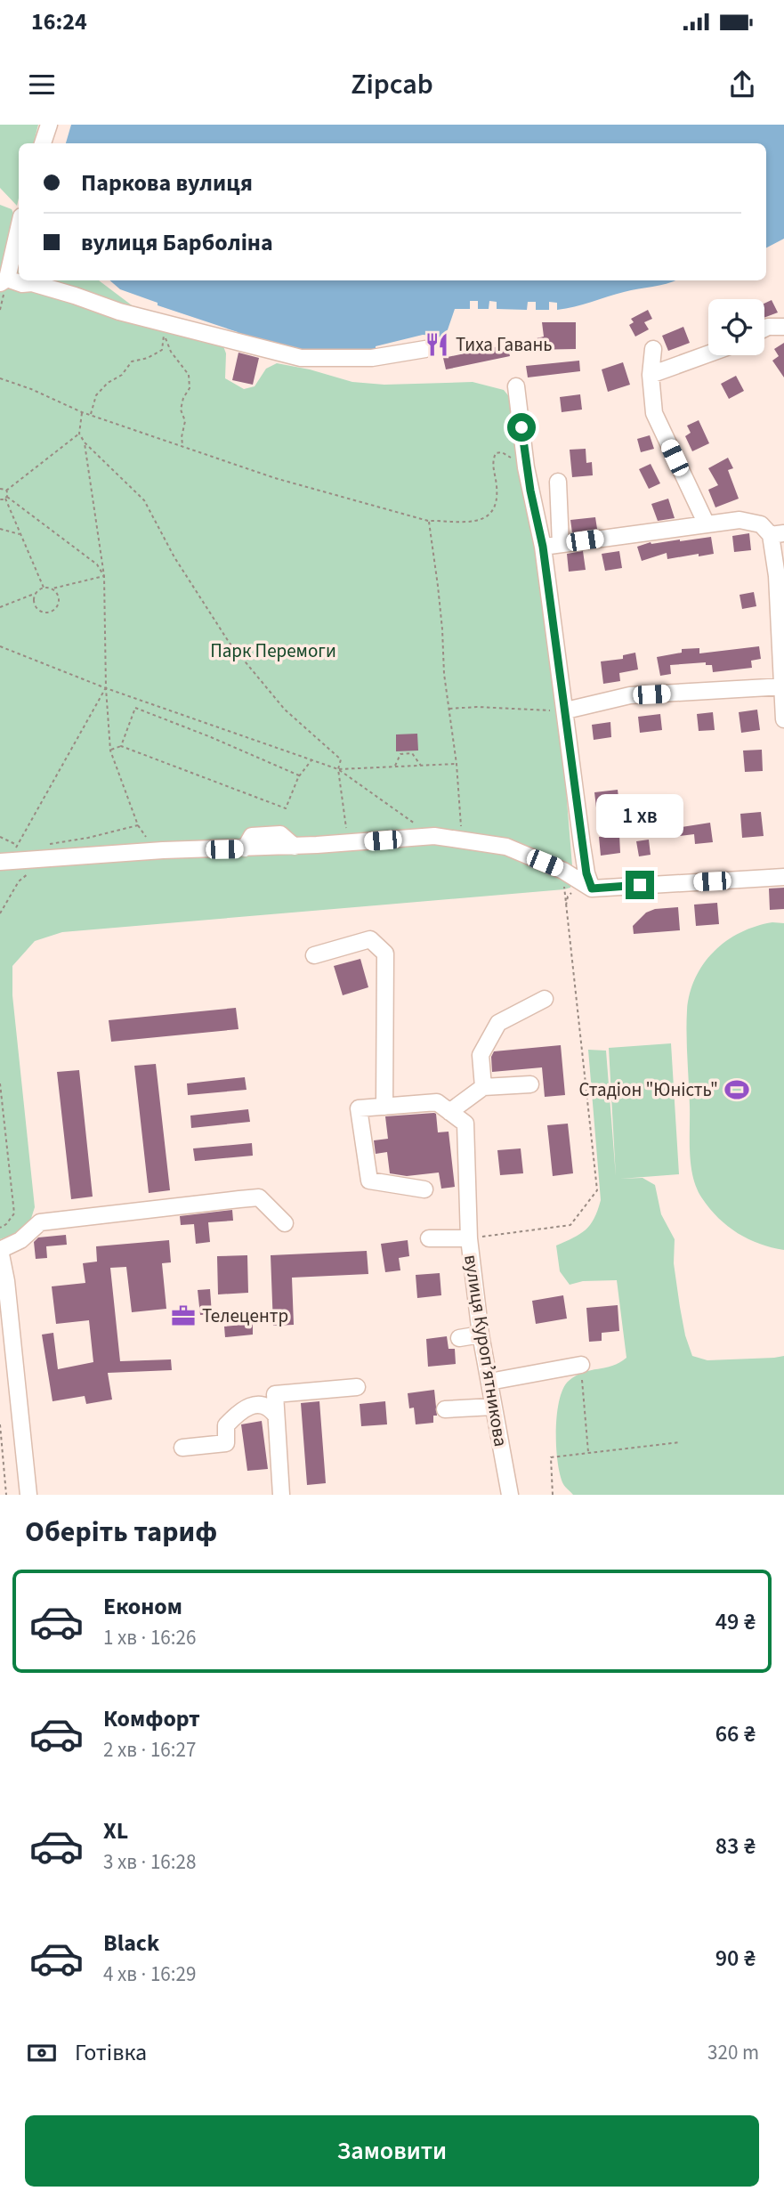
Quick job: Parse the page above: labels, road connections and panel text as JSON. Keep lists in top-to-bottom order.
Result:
{
  "streets": {
    "street": ["вулиця Куропʼятникова"]
  },
  "parks": ["Парк Перемоги"],
  "places": {
    "restaurant": ["Тиха Гавань"],
    "sports": ["Стадіон \"Юність\""],
    "office": ["Телецентр"]
  },
  "page": {
    "status": "16:24",
    "header": "Zipcab",
    "banner": ["Паркова вулиця", "вулиця Барболіна"],
    "bubble": "1 хв",
    "heading": "Оберіть тариф",
    "list": [
      {
        "name": "Економ",
        "note": "1 хв · 16:26",
        "value": "49 ₴"
      },
      {
        "name": "Комфорт",
        "note": "2 хв · 16:27",
        "value": "66 ₴"
      },
      {
        "name": "XL",
        "note": "3 хв · 16:28",
        "value": "83 ₴"
      },
      {
        "name": "Black",
        "note": "4 хв · 16:29",
        "value": "90 ₴"
      }
    ],
    "pay": ["Готівка", "320 m"],
    "buttons": "Замовити"
  }
}
